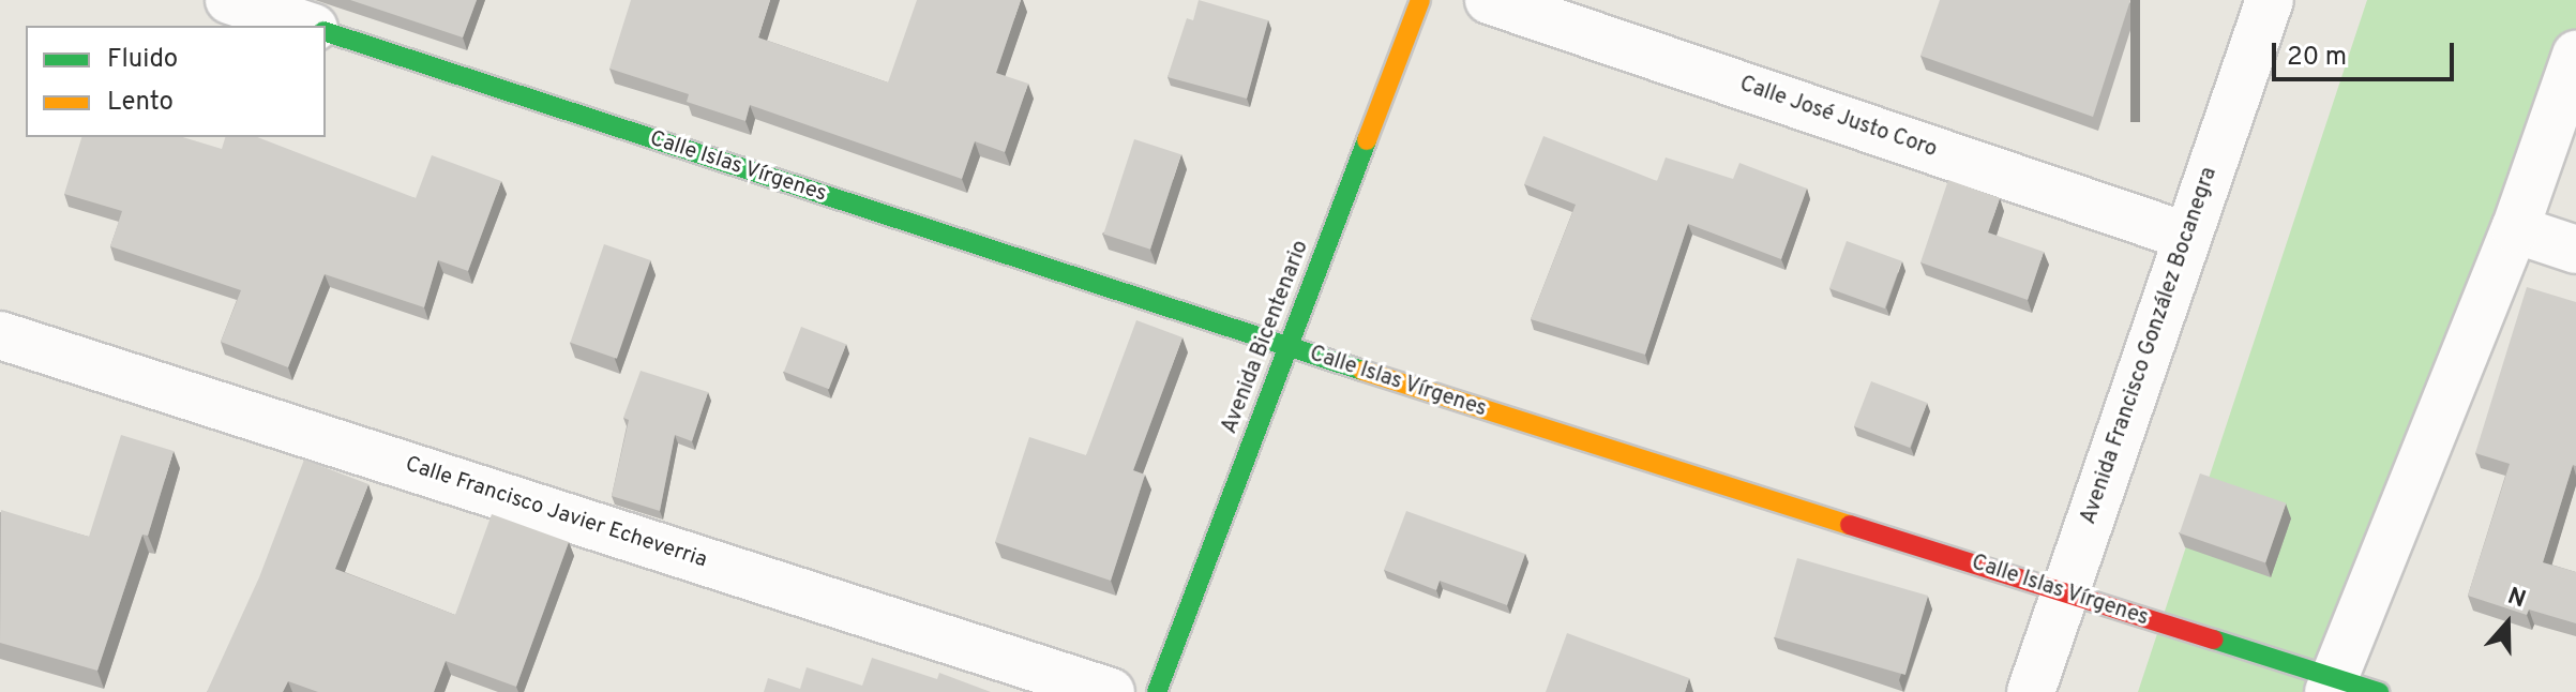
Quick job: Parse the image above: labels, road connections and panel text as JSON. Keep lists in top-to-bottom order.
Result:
{
  "streets": {
    "street": [
      "Calle José Justo Coro",
      "Calle Islas Vírgenes",
      "Avenida Bicentenario",
      "Avenida Francisco González Bocanegra",
      "Calle Francisco Javier Echeverria"
    ]
  },
  "crossings": [
    ["Calle José Justo Coro", "Avenida Francisco González Bocanegra"],
    ["Calle Islas Vírgenes", "Avenida Bicentenario"],
    ["Calle Islas Vírgenes", "Avenida Francisco González Bocanegra"]
  ],
  "legend": ["Fluido", "Lento"],
  "scale_bar": "20 m",
  "north": "top"
}
